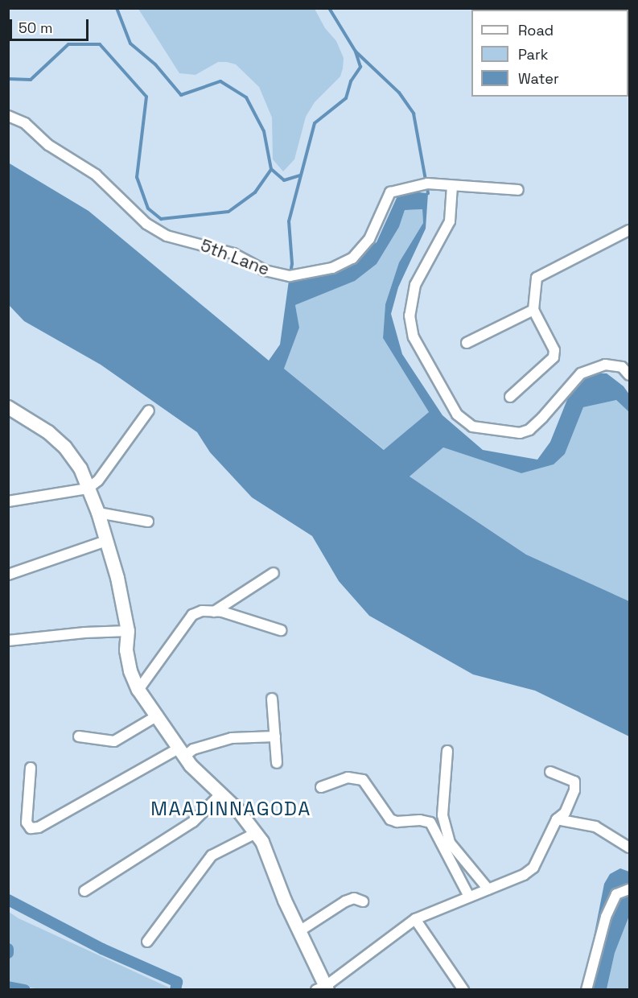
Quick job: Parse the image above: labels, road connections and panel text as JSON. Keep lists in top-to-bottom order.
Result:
{
  "streets": {
    "street": ["5th Lane"]
  },
  "districts": ["MAADINNAGODA"],
  "legend": ["Road", "Park", "Water"],
  "scale_bar": "50 m"
}
